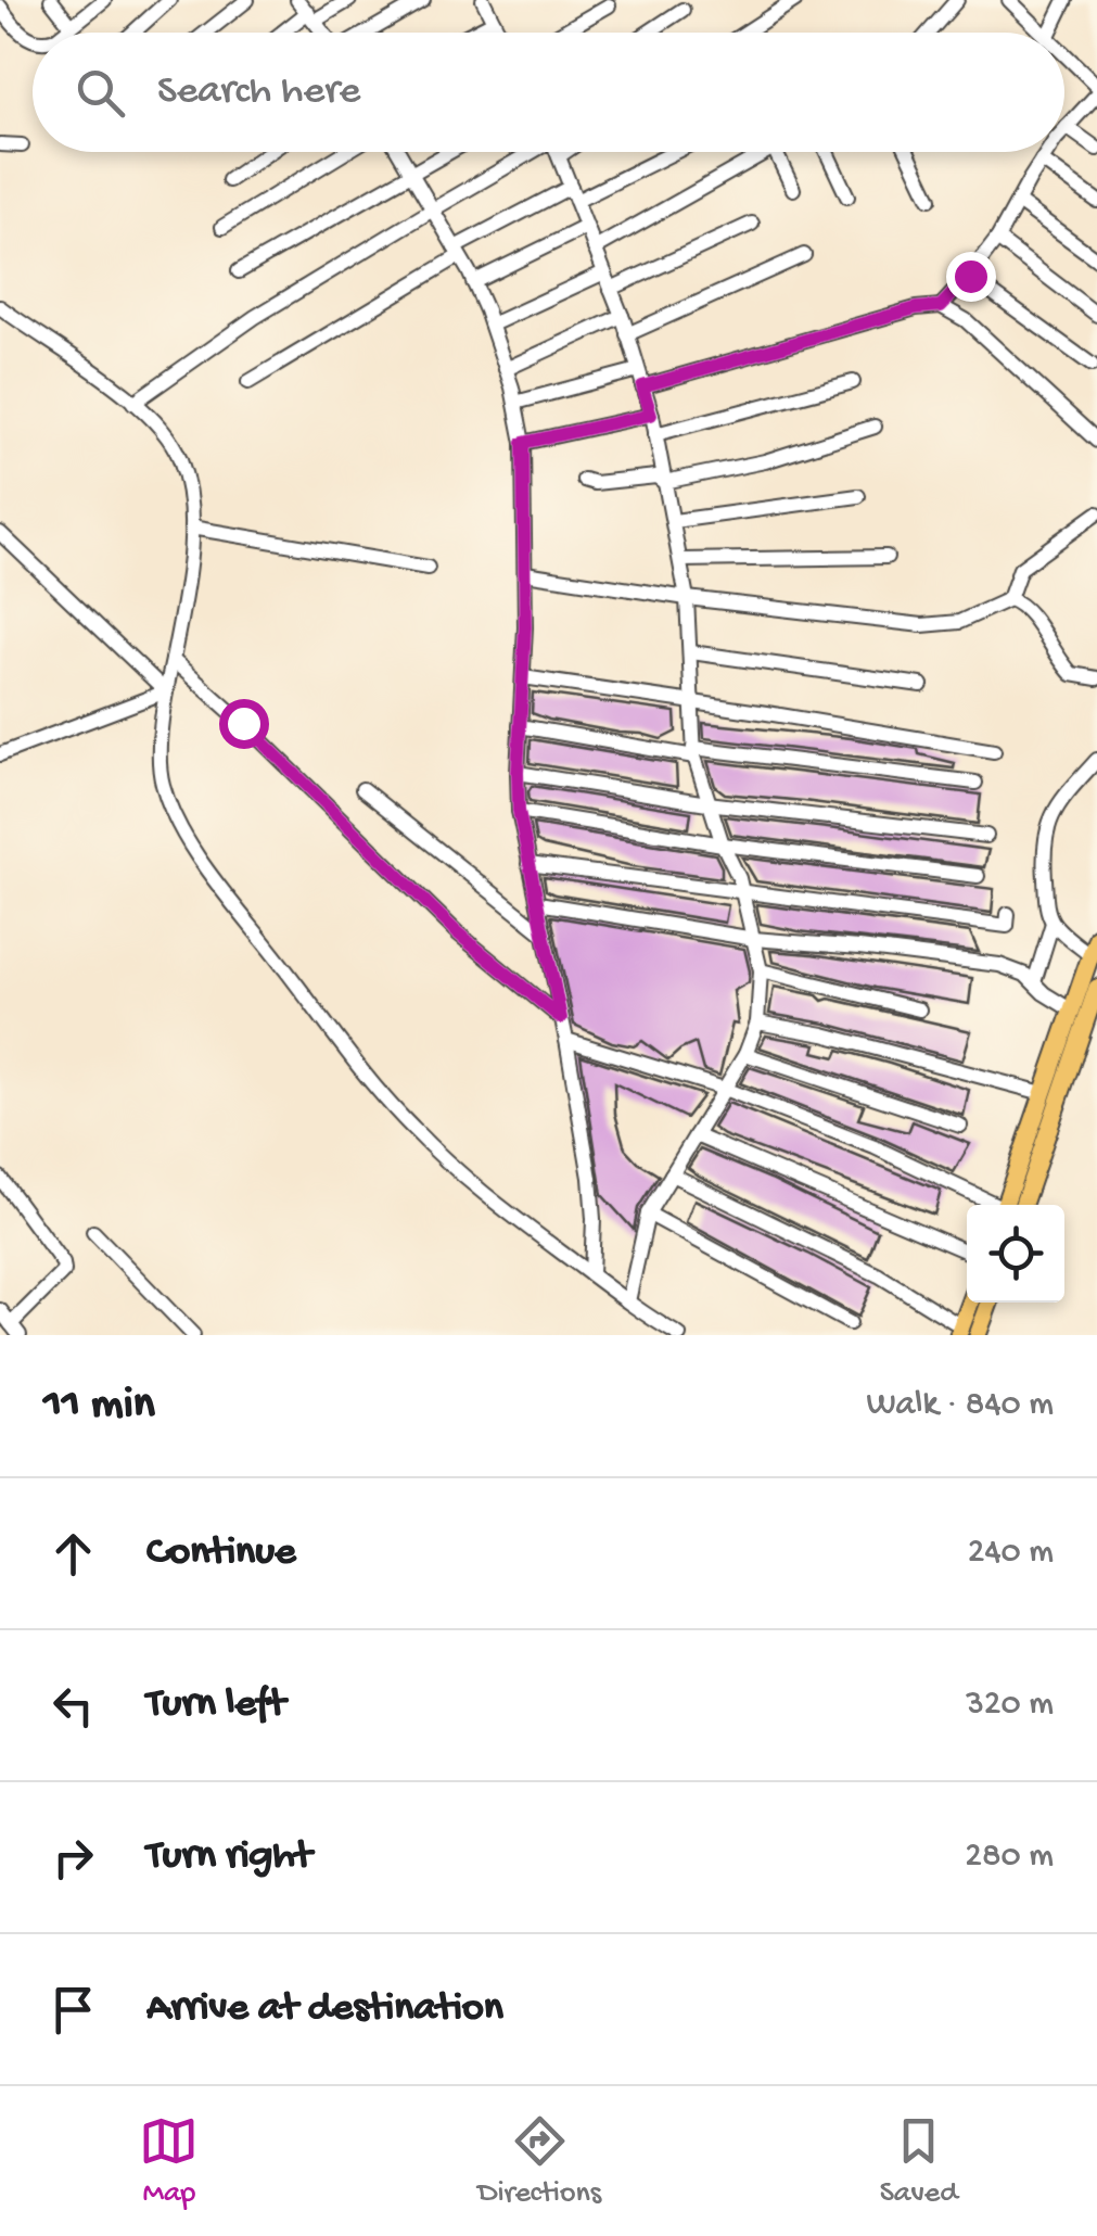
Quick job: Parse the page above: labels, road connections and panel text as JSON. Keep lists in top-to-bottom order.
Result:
{
  "page": {
    "search": "Search here",
    "heading": ["11 min", "Walk · 840 m"],
    "list": [
      ["Continue", "240 m"],
      ["Turn left", "320 m"],
      ["Turn right", "280 m"],
      "Arrive at destination"
    ],
    "nav": ["Map", "Directions", "Saved"]
  }
}
